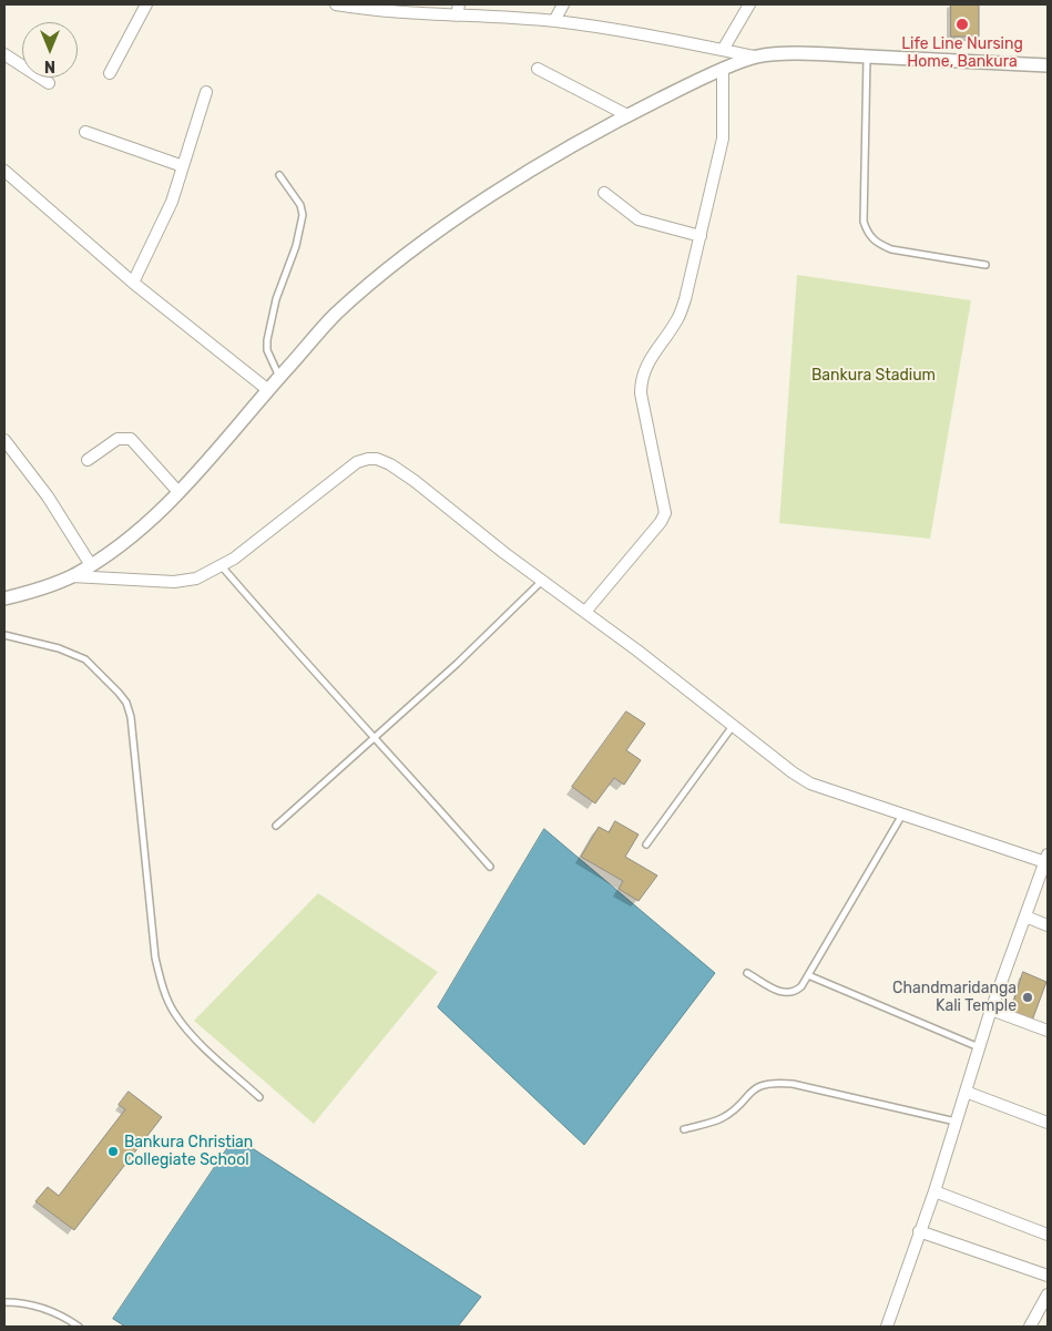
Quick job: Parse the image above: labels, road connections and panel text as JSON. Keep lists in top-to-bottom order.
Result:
{
  "parks": ["Bankura Stadium"],
  "places": ["Life Line Nursing Home, Bankura", "Chandmaridanga Kali Temple", "Bankura Christian Collegiate School"],
  "north": "bottom"
}
